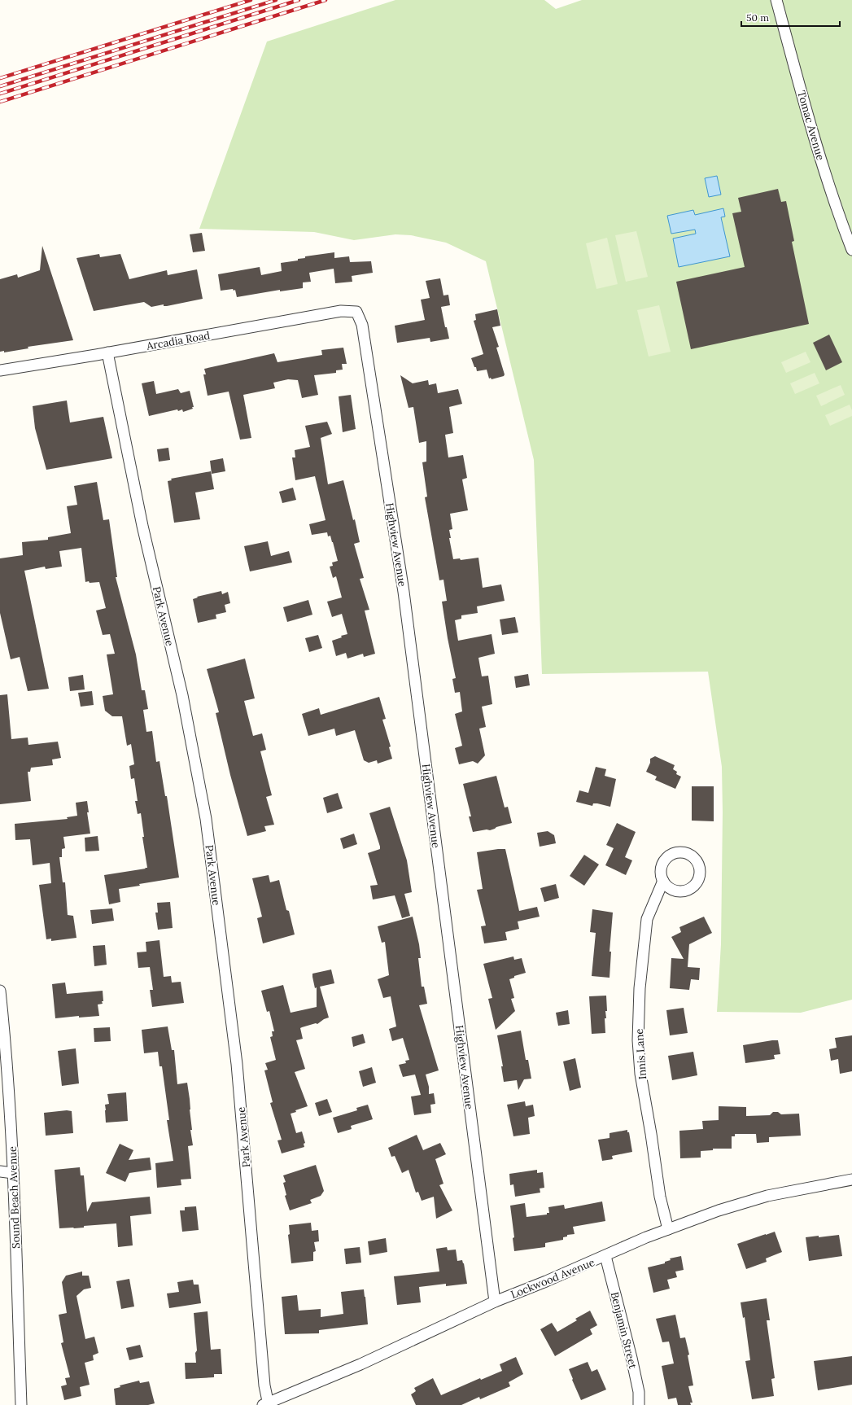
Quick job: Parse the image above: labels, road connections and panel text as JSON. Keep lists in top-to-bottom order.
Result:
{
  "streets": {
    "street": [
      "Tomac Avenue",
      "Arcadia Road",
      "Highview Avenue",
      "Park Avenue",
      "Innis Lane",
      "Sound Beach Avenue",
      "Lockwood Avenue",
      "Benjamin Street"
    ]
  },
  "crossings": [
    ["Arcadia Road", "Highview Avenue"],
    ["Arcadia Road", "Park Avenue"],
    ["Highview Avenue", "Lockwood Avenue"],
    ["Park Avenue", "Lockwood Avenue"],
    ["Innis Lane", "Lockwood Avenue"],
    ["Lockwood Avenue", "Benjamin Street"]
  ],
  "scale_bar": "50 m"
}
